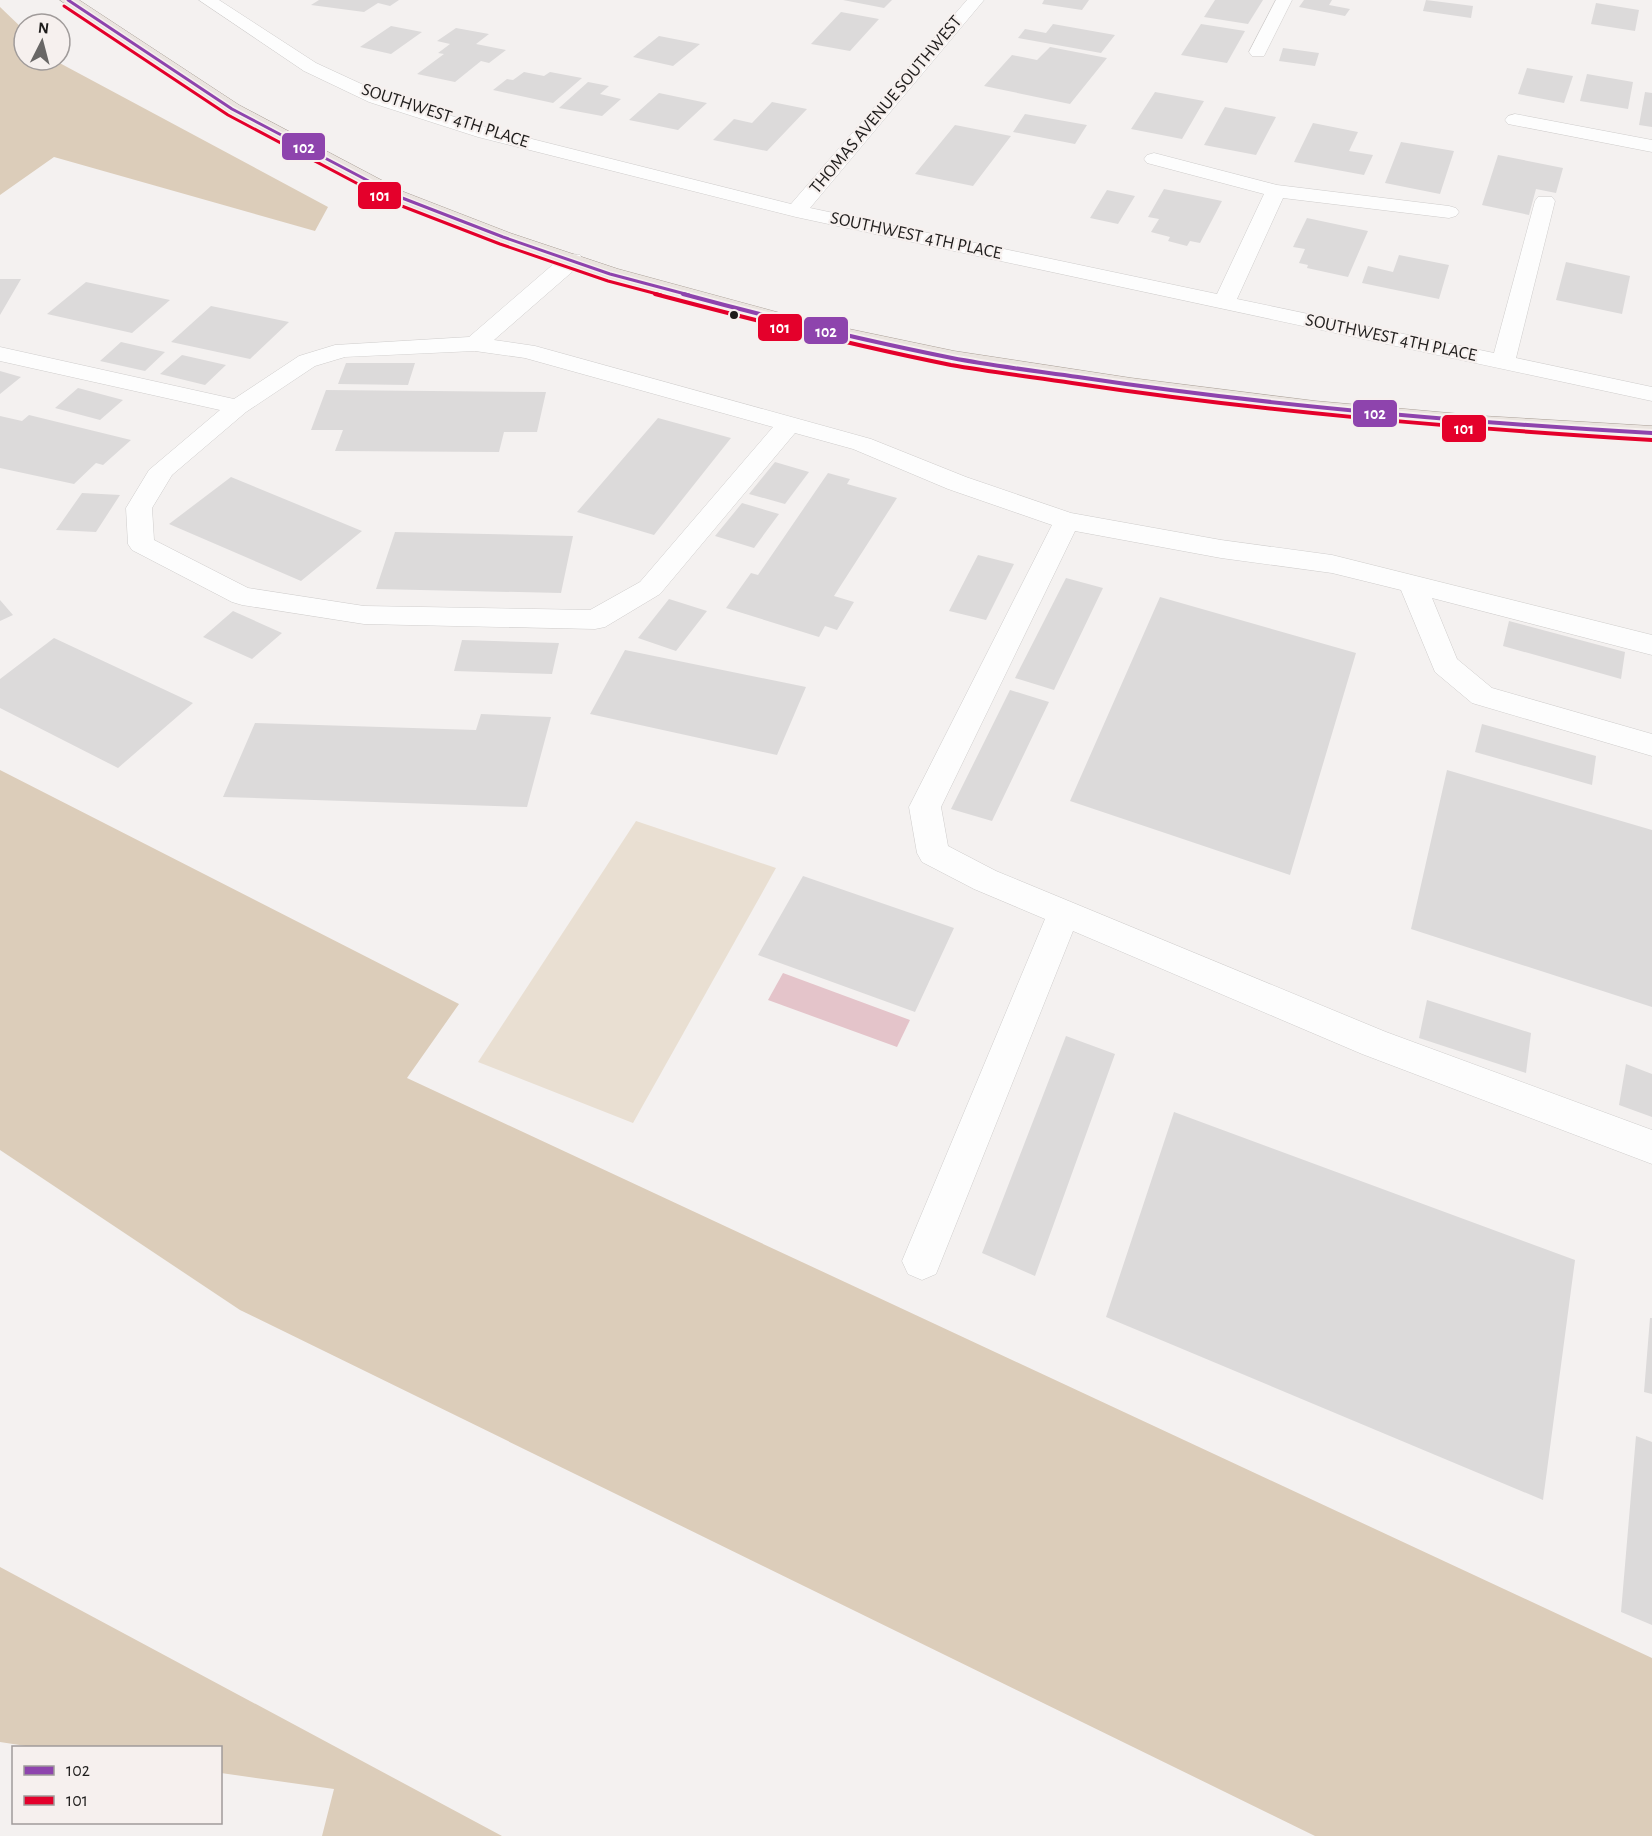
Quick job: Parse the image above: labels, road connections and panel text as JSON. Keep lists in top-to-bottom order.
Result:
{
  "streets": {
    "street": ["THOMAS AVENUE SOUTHWEST", "SOUTHWEST 4TH PLACE"]
  },
  "crossings": [
    ["THOMAS AVENUE SOUTHWEST", "SOUTHWEST 4TH PLACE"]
  ],
  "lines": ["transit line 102", "transit line 101"],
  "legend": ["102", "101"],
  "north": "top"
}
